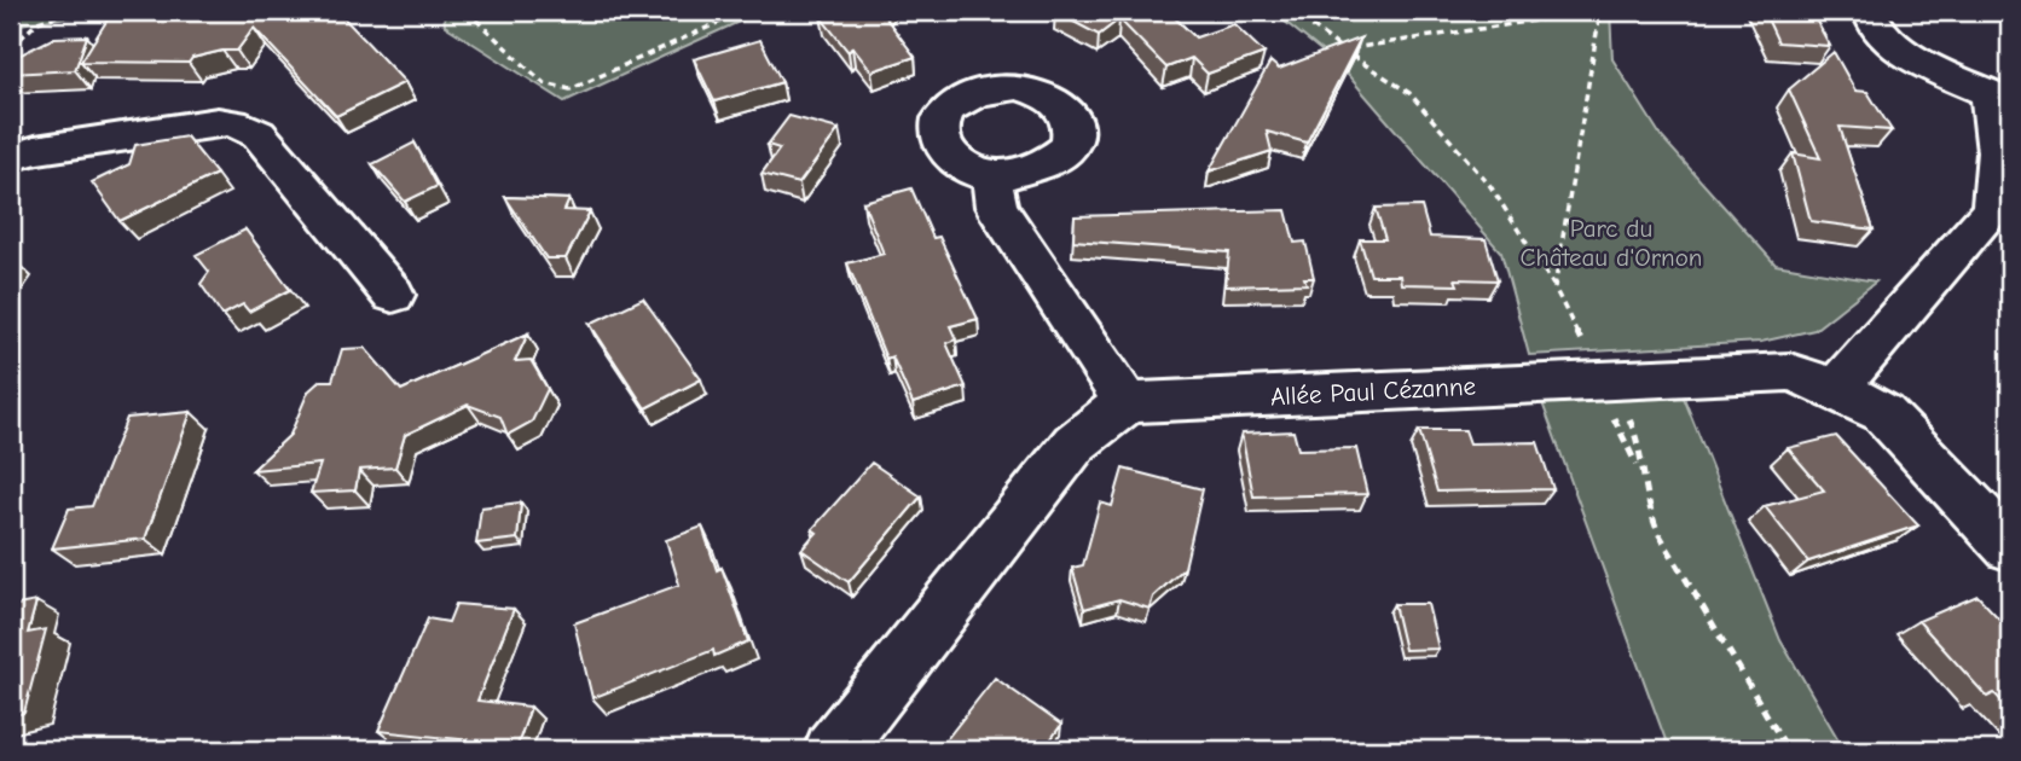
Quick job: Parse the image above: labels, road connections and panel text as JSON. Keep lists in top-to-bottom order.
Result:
{
  "streets": {
    "street": ["Allée Paul Cézanne"]
  },
  "parks": ["Parc du Château d'Ornon"]
}
